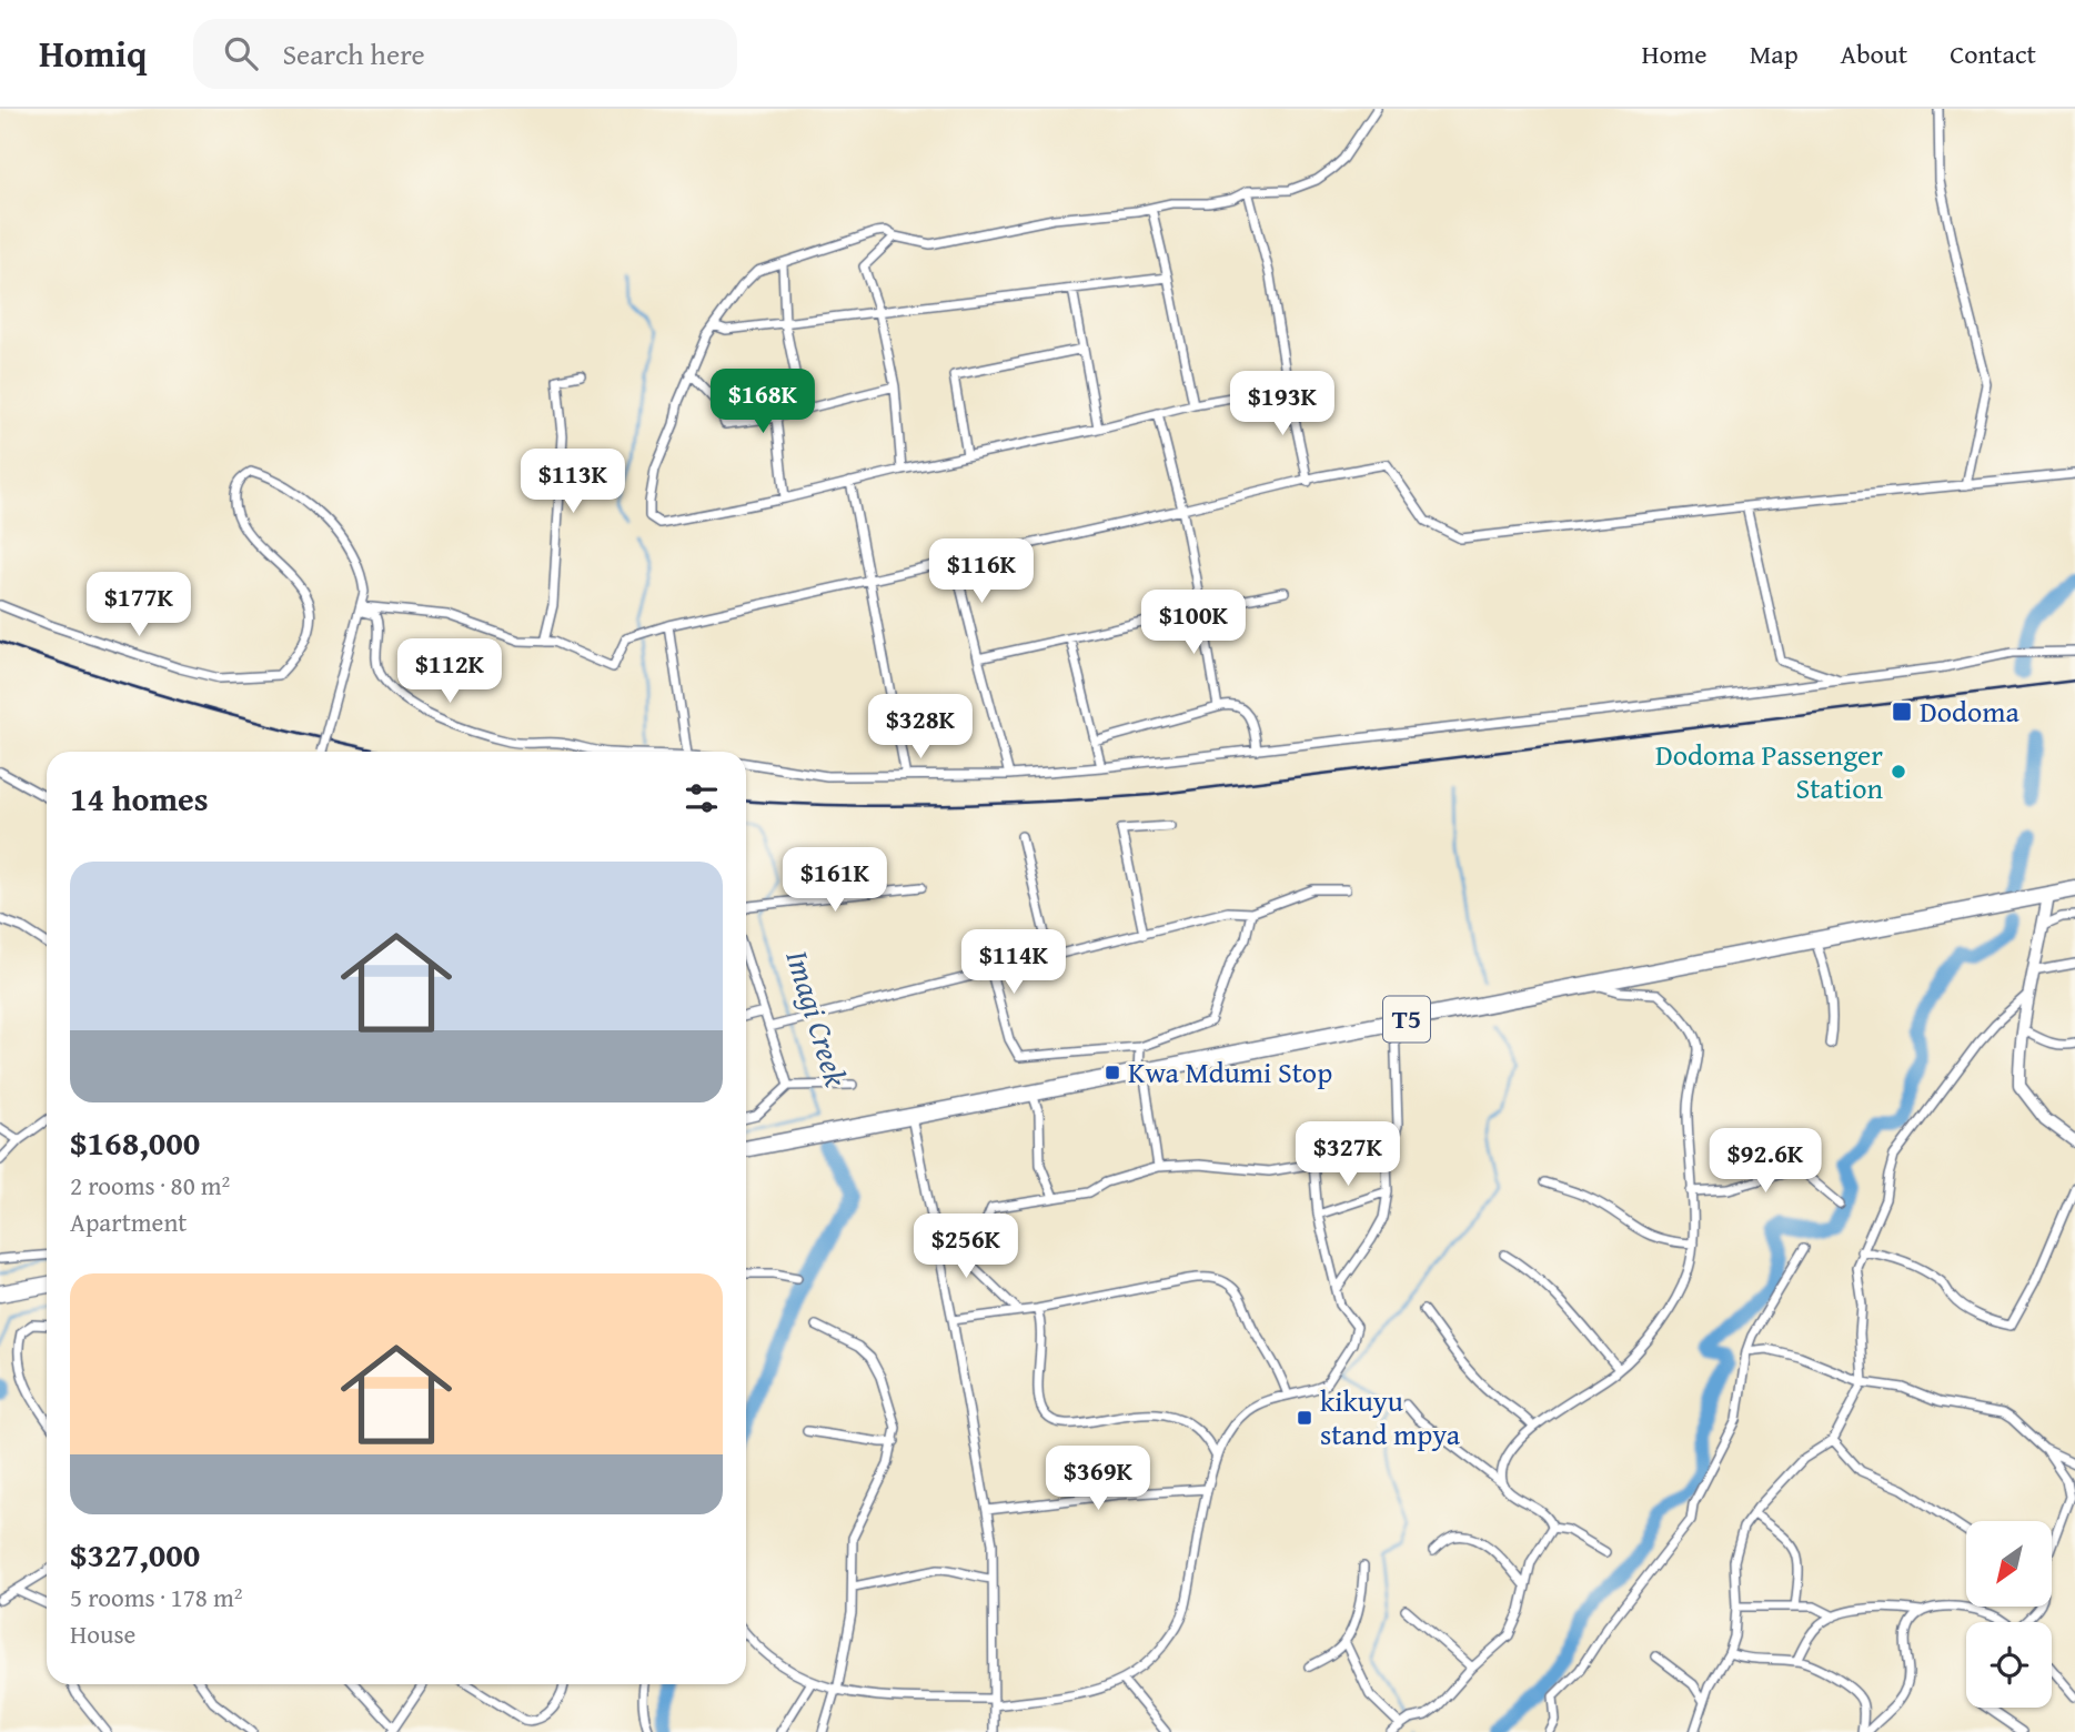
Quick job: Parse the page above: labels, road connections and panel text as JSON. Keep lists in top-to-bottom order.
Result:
{
  "streets": {
    "highway": ["T5"]
  },
  "water": ["Imagi Creek"],
  "places": {
    "transit": ["Dodoma", "Kwa Mdumi Stop", "kikuyu stand mpya"],
    "other": ["Dodoma Passenger Station"]
  },
  "north": "bottom left",
  "page": {
    "header": "Homiq",
    "search": "Search here",
    "nav": [
      "Home",
      "Map",
      "About",
      "Contact"
    ],
    "price": [
      "$168K",
      "$193K",
      "$113K",
      "$116K",
      "$177K",
      "$100K",
      "$112K",
      "$328K",
      "$161K",
      "$114K",
      "$327K",
      "$92.6K",
      "$256K",
      "$369K"
    ],
    "heading": "14 homes",
    "list": [
      {
        "name": "$168,000",
        "note": "2 rooms · 80 m² · Apartment"
      },
      {
        "name": "$327,000",
        "note": "5 rooms · 178 m² · House"
      }
    ]
  }
}
